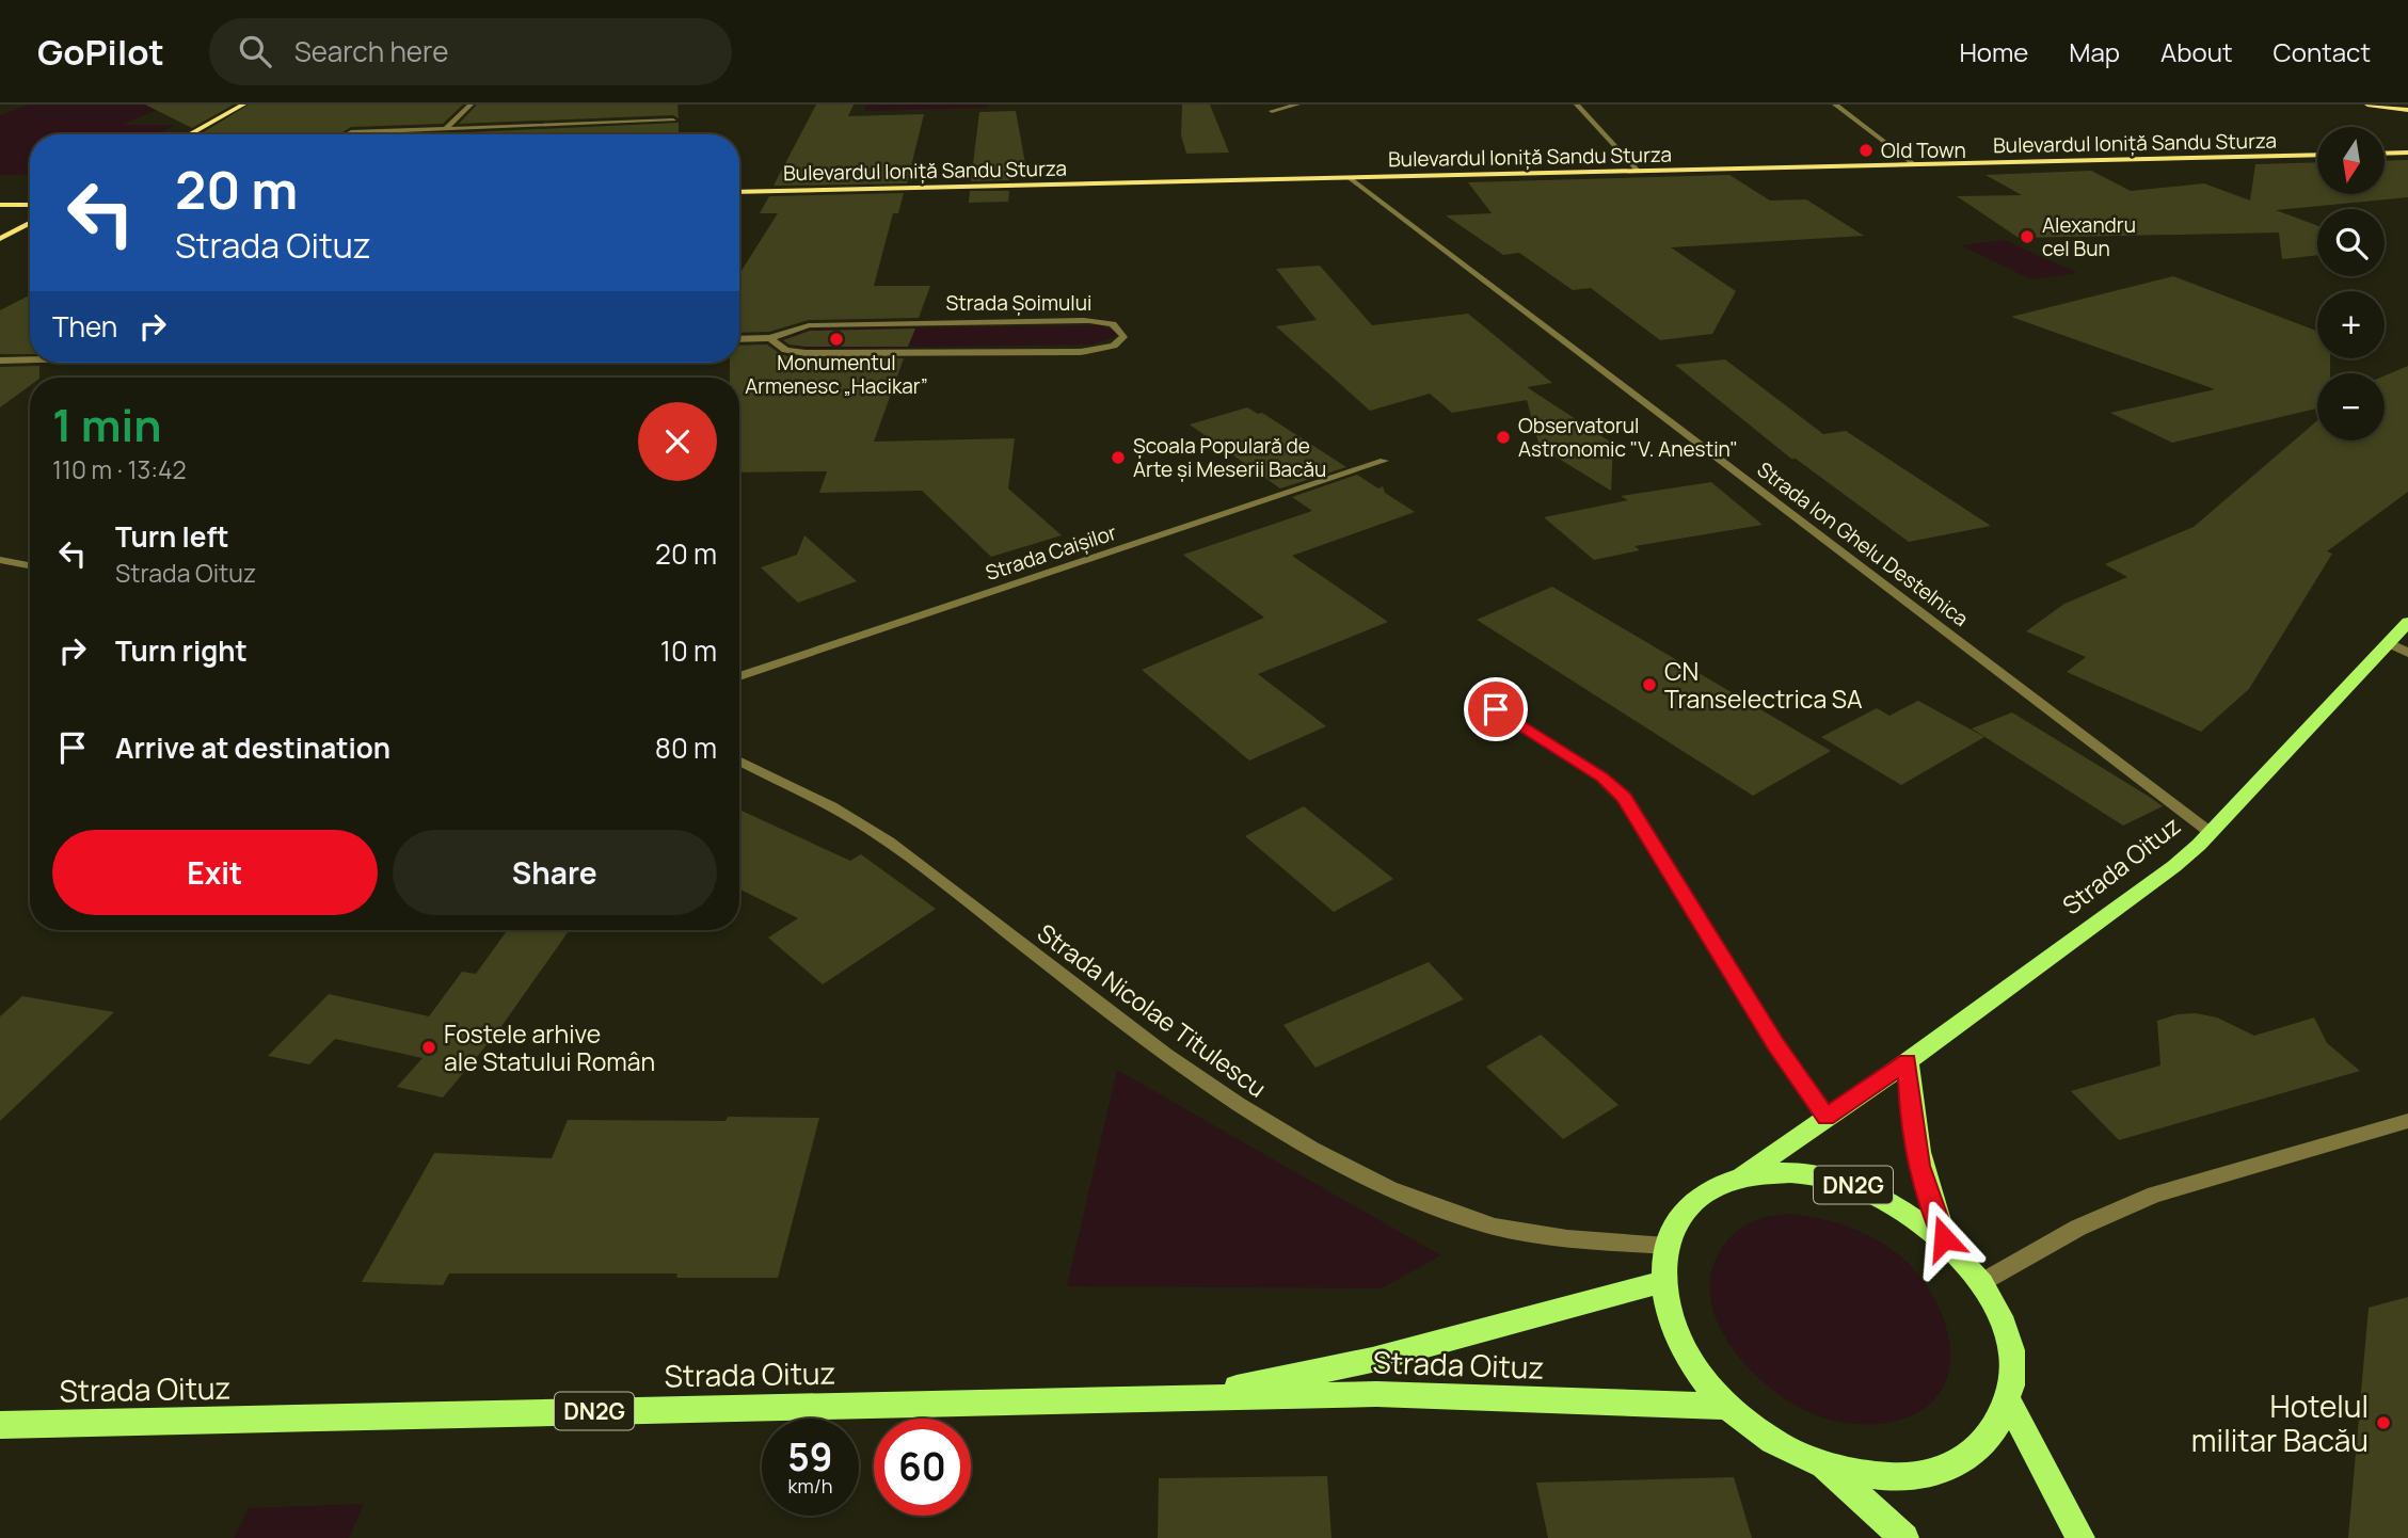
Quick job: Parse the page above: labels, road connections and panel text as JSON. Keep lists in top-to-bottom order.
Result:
{
  "streets": {
    "main road": ["Strada Oituz", "DN2G"],
    "street": [
      "Bulevardul Ioniță Sandu Sturza",
      "Strada Șoimului",
      "Strada Ion Ghelu Destelnica",
      "Strada Caișilor",
      "Strada Nicolae Titulescu"
    ]
  },
  "crossings": [
    ["Bulevardul Ioniță Sandu Sturza", "Strada Ion Ghelu Destelnica"],
    ["Strada Ion Ghelu Destelnica", "Strada Oituz"],
    ["Strada Oituz", "DN2G"],
    ["Strada Nicolae Titulescu", "DN2G"]
  ],
  "places": [
    "Old Town",
    "Alexandru cel Bun",
    "Monumentul Armenesc „Hacikar”",
    "Observatorul Astronomic \"V. Anestin\"",
    "Școala Populară de Arte și Meserii Bacău",
    "CN Transelectrica SA",
    "Fostele arhive ale Statului Român",
    "Hotelul militar Bacău"
  ],
  "north": "bottom",
  "page": {
    "header": "GoPilot",
    "search": "Search here",
    "nav": [
      "Home",
      "Map",
      "About",
      "Contact"
    ],
    "map_buttons": ["+", "−"],
    "turn": ["20 m", "Strada Oituz"],
    "then": "Then",
    "heading": ["1 min", "110 m · 13:42"],
    "list": [
      {
        "name": "Turn left",
        "note": "Strada Oituz",
        "value": "20 m"
      },
      {
        "name": "Turn right",
        "value": "10 m"
      },
      {
        "name": "Arrive at destination",
        "value": "80 m"
      }
    ],
    "buttons": ["Exit", "Share"],
    "speed": "59 km/h",
    "limit": "60"
  }
}
